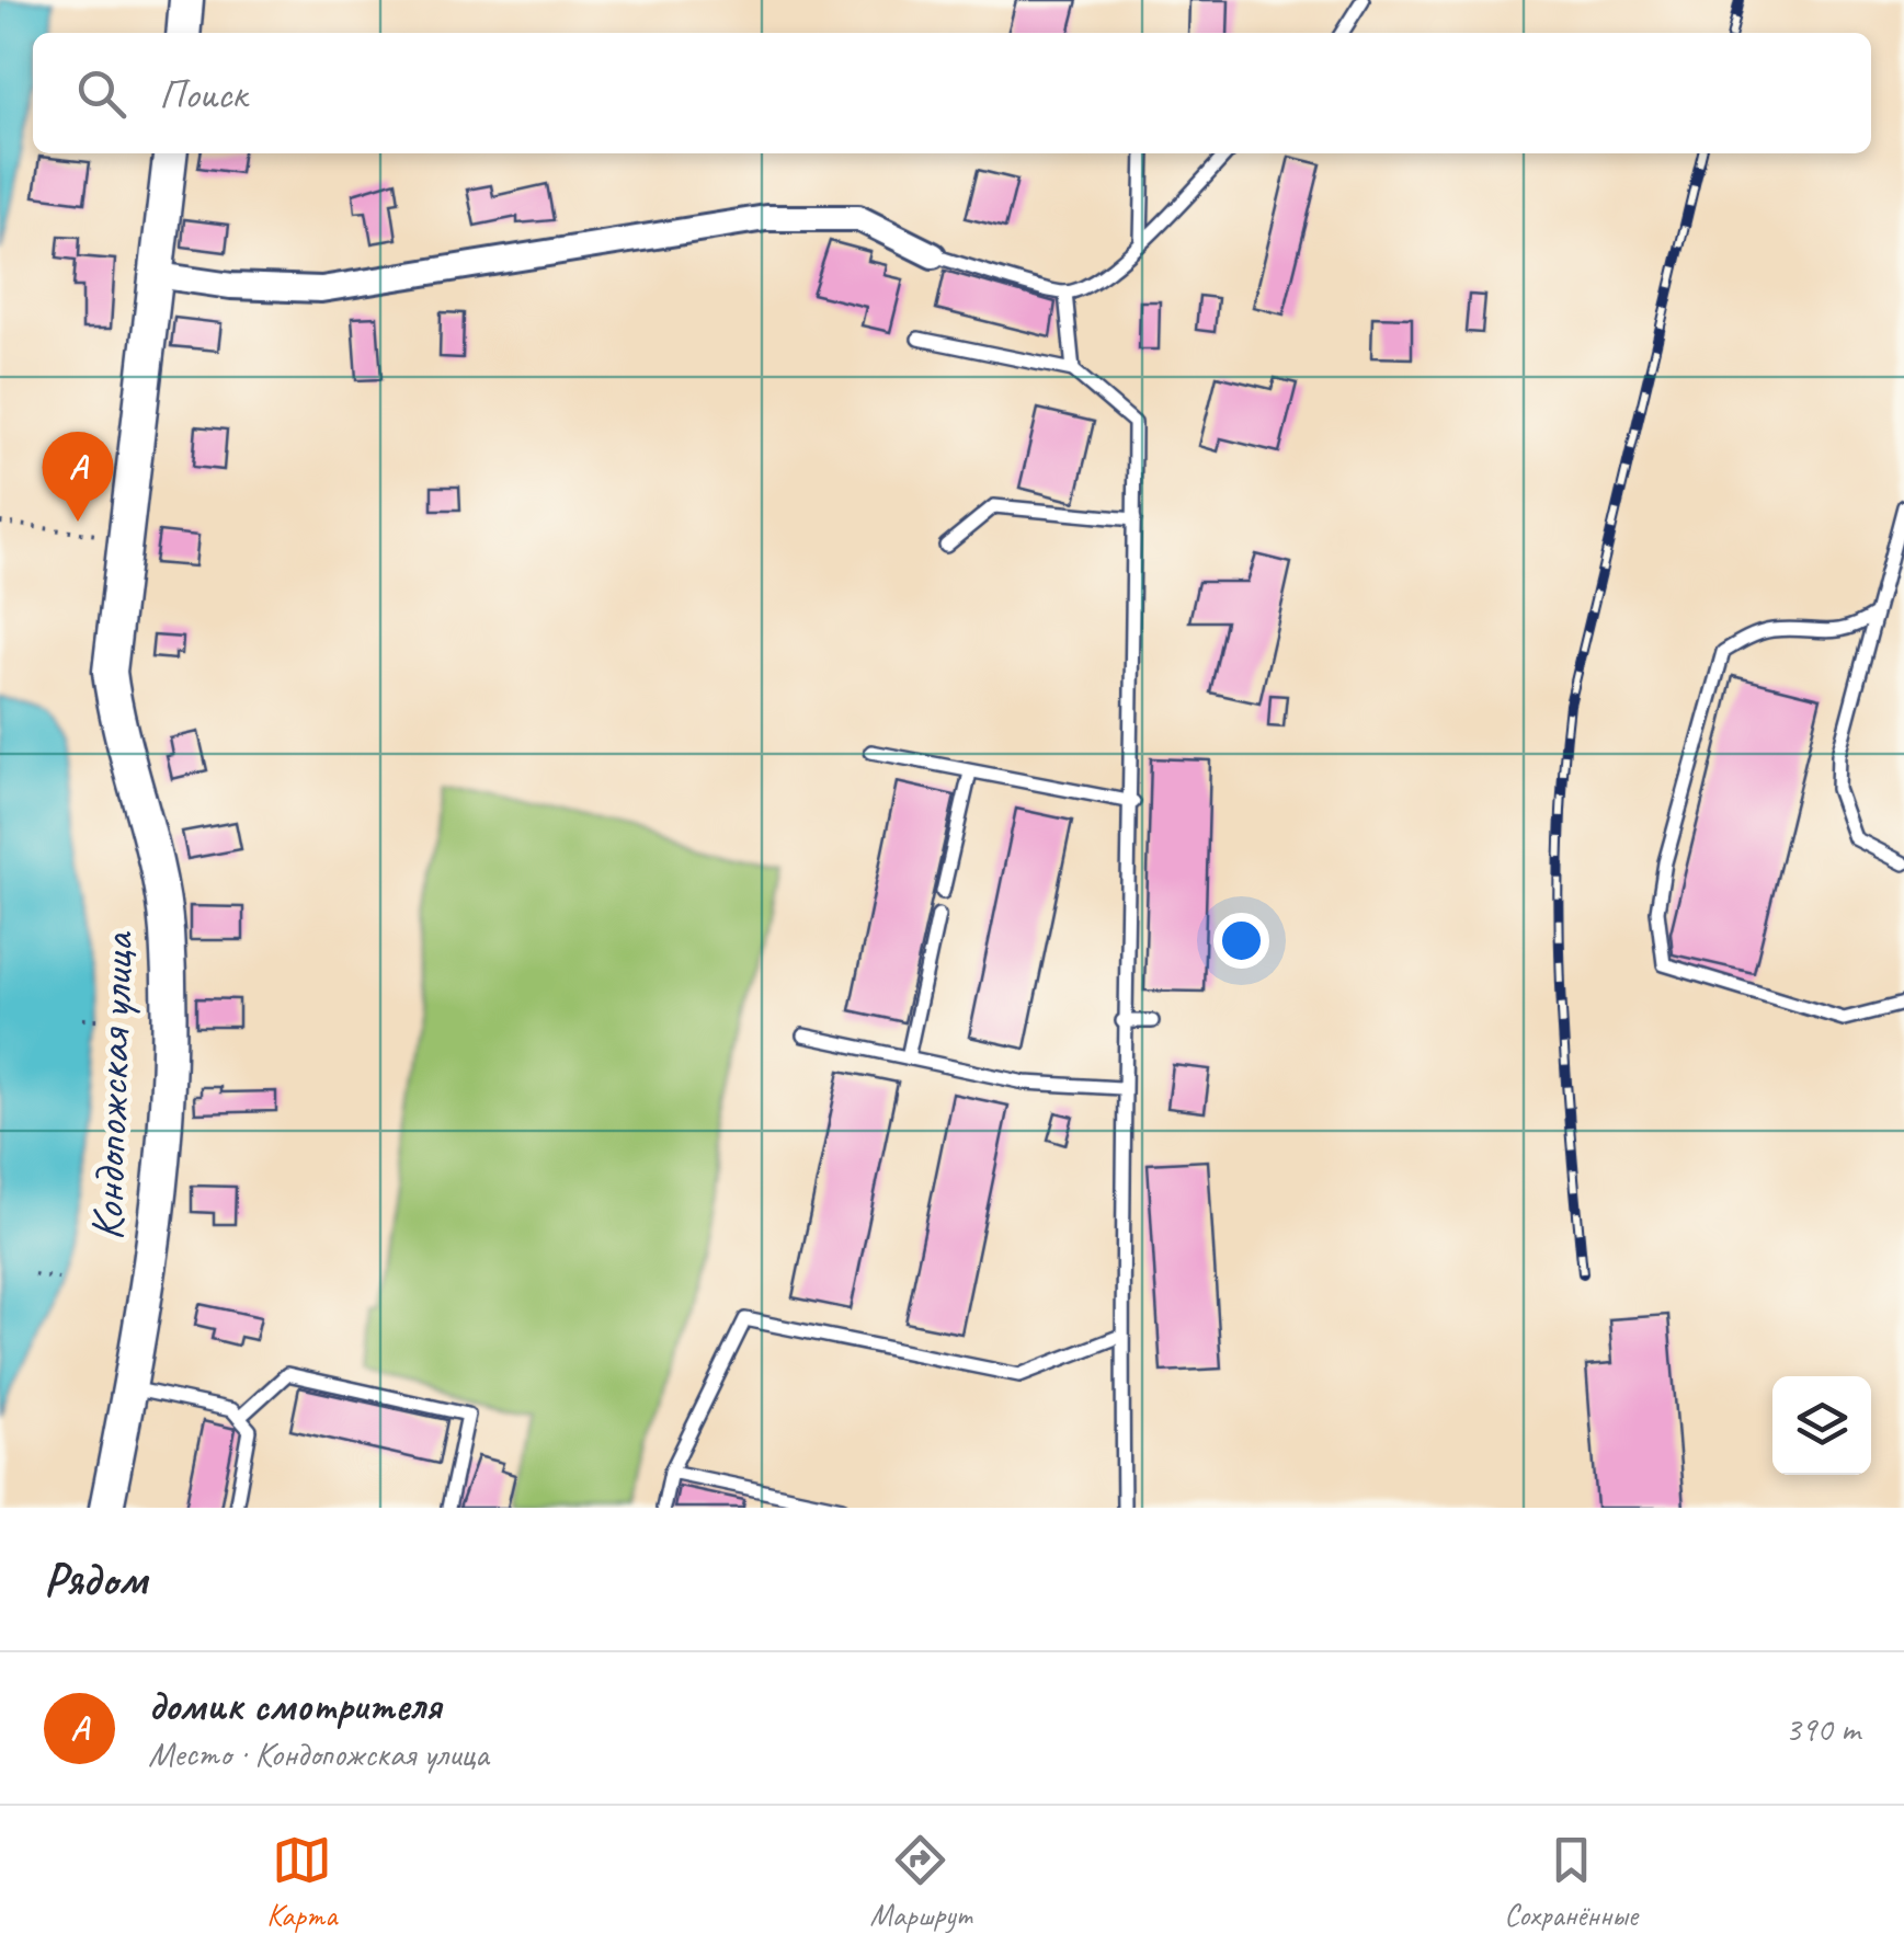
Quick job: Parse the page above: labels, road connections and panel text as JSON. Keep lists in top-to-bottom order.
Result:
{
  "streets": {
    "street": ["Кондопожская улица"]
  },
  "page": {
    "search": "Поиск",
    "pins": "A",
    "heading": "Рядом",
    "list": [
      {
        "mark": "A",
        "name": "домик смотрителя",
        "note": "Место · Кондопожская улица",
        "value": "390 m"
      }
    ],
    "nav": ["Карта", "Маршрут", "Сохранённые"]
  }
}
